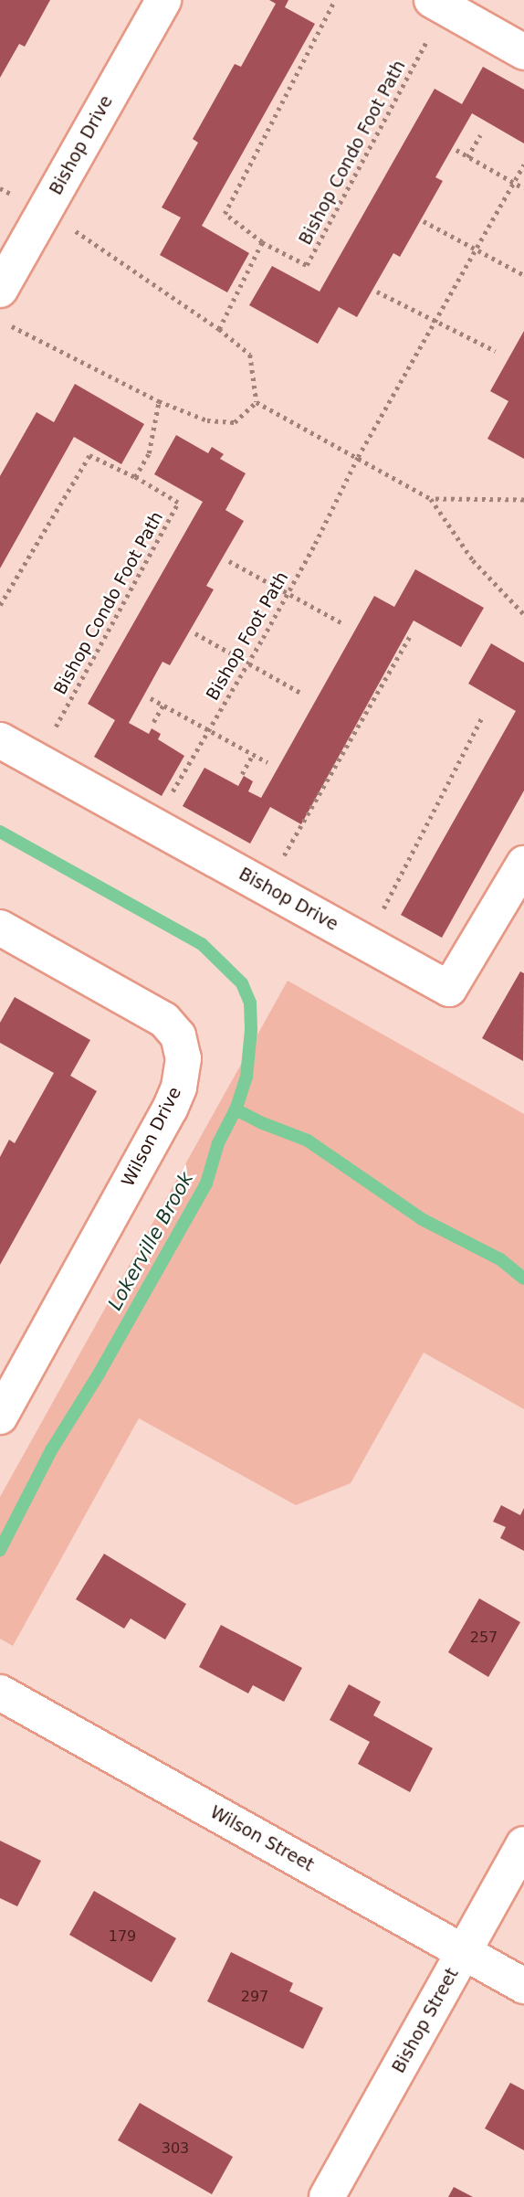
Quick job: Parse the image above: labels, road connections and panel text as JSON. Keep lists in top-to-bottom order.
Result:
{
  "streets": {
    "street": [
      "Bishop Drive",
      "Wilson Drive",
      "Wilson Street",
      "Bishop Street"
    ],
    "path": ["Bishop Condo Foot Path", "Bishop Foot Path"]
  },
  "crossings": [
    ["Bishop Drive", "Bishop Condo Foot Path"],
    ["Bishop Drive", "Bishop Foot Path"],
    ["Wilson Street", "Bishop Street"]
  ],
  "water": ["Lokerville Brook"],
  "house_numbers": [
    "257",
    "179",
    "297",
    "303"
  ]
}
